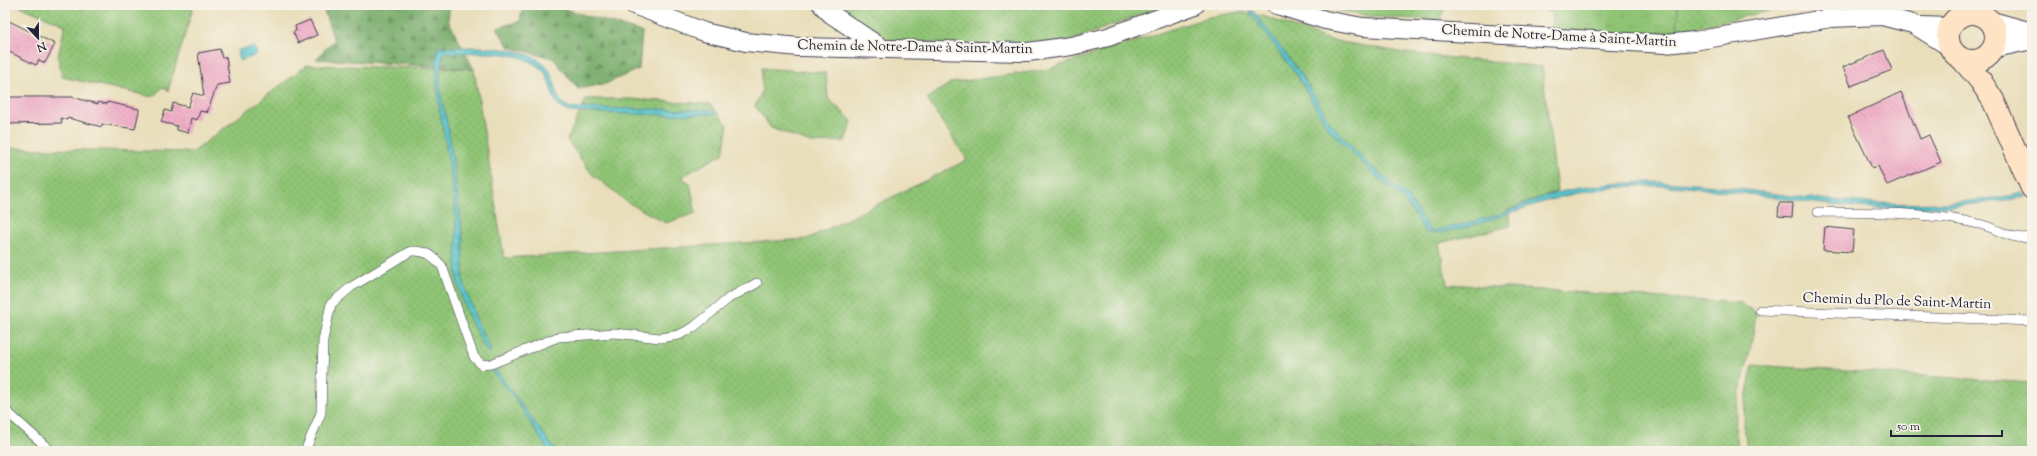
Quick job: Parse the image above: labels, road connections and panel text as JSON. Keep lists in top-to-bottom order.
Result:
{
  "streets": {
    "street": ["Chemin de Notre-Dame à Saint-Martin"],
    "lane": ["Chemin du Plo de Saint-Martin"]
  },
  "scale_bar": "50 m",
  "north": "bottom"
}
